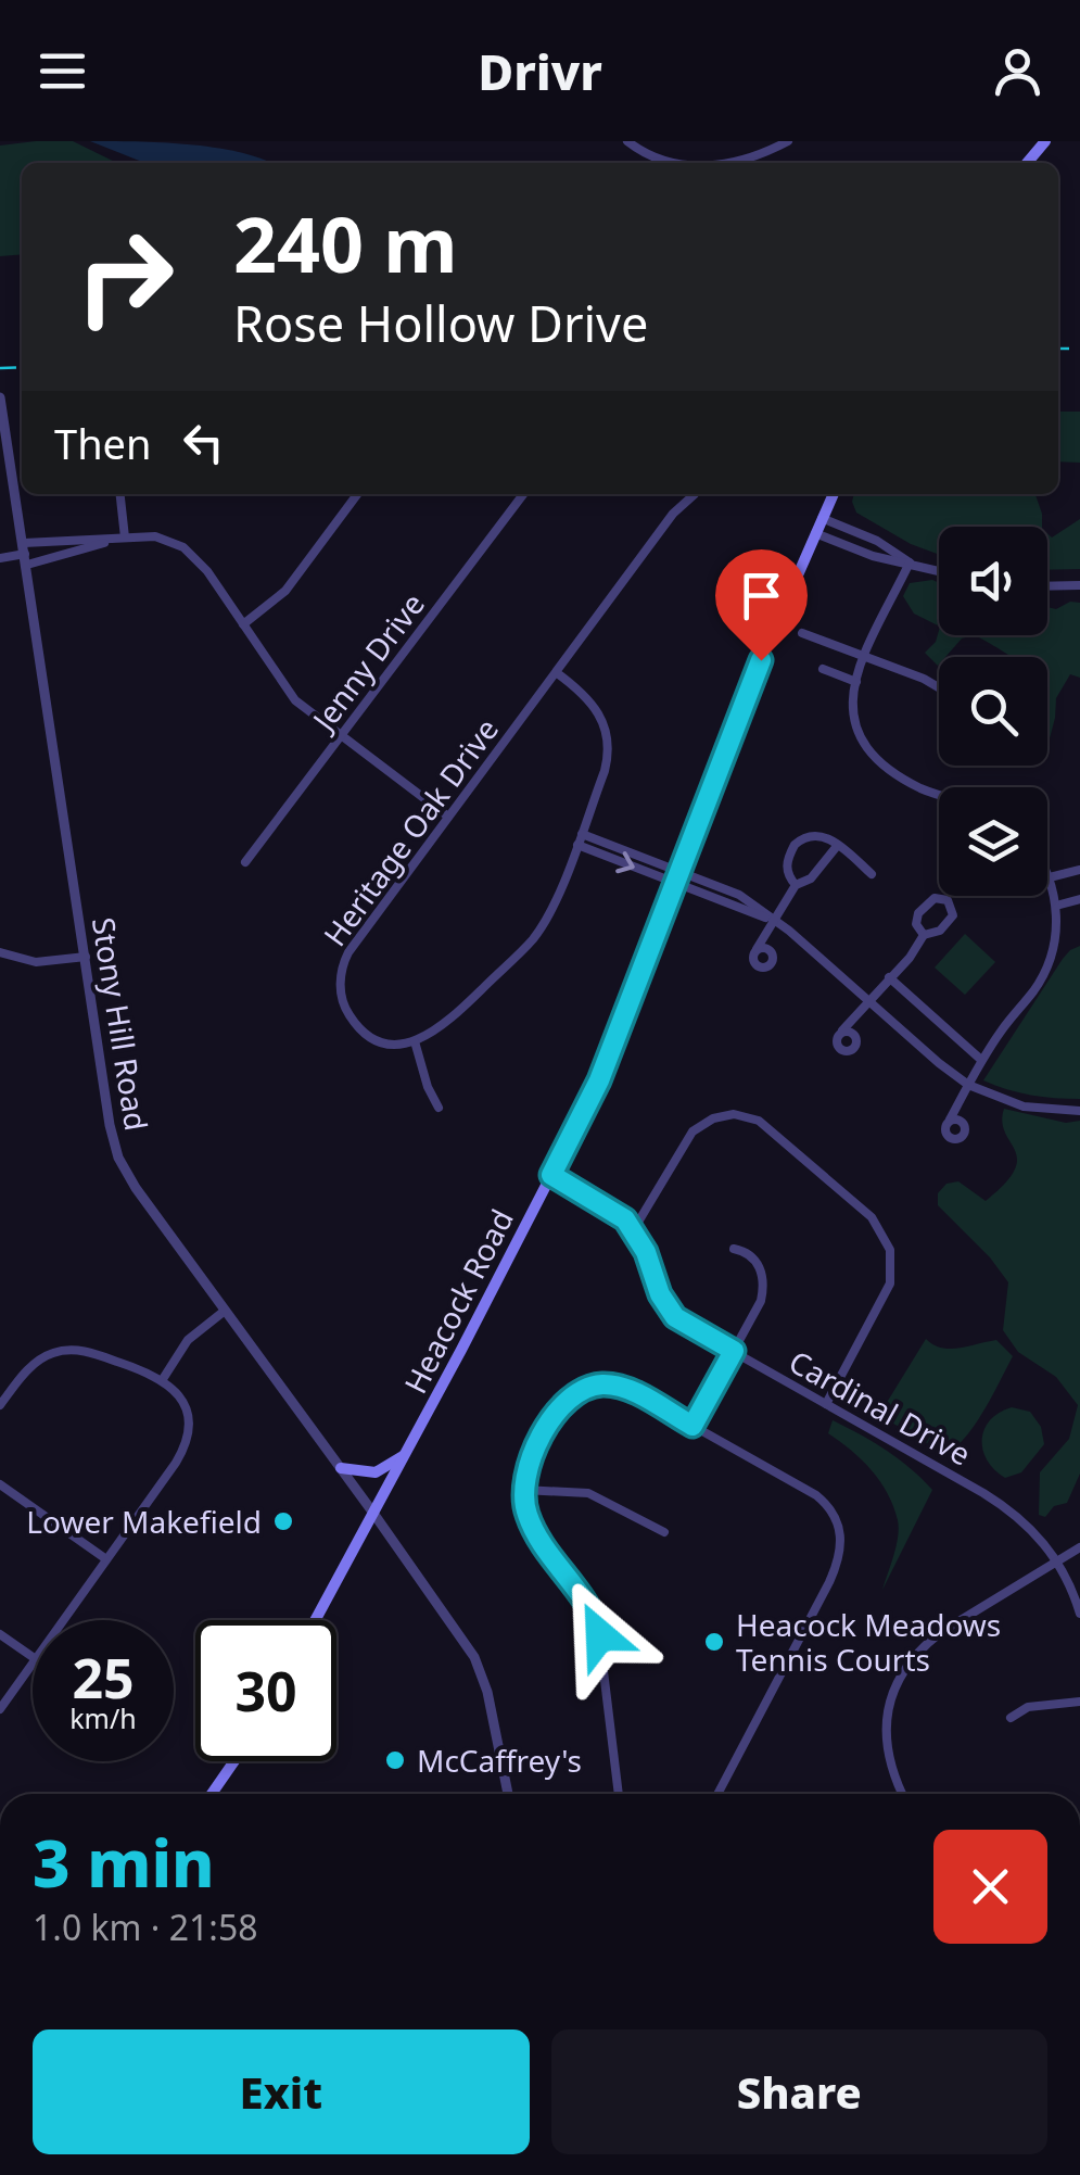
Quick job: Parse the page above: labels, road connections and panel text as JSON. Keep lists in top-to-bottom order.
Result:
{
  "streets": {
    "main road": ["Heacock Road"],
    "street": [
      "Jenny Drive",
      "Heritage Oak Drive",
      "Stony Hill Road",
      "Cardinal Drive"
    ]
  },
  "crossings": [
    ["Stony Hill Road", "Heacock Road"]
  ],
  "places": ["Lower Makefield", "Heacock Meadows Tennis Courts", "McCaffrey's"],
  "page": {
    "header": "Drivr",
    "turn": ["240 m", "Rose Hollow Drive"],
    "then": "Then",
    "speed": "25 km/h",
    "limit": "30",
    "heading": ["3 min", "1.0 km · 21:58"],
    "buttons": ["Exit", "Share"]
  }
}
